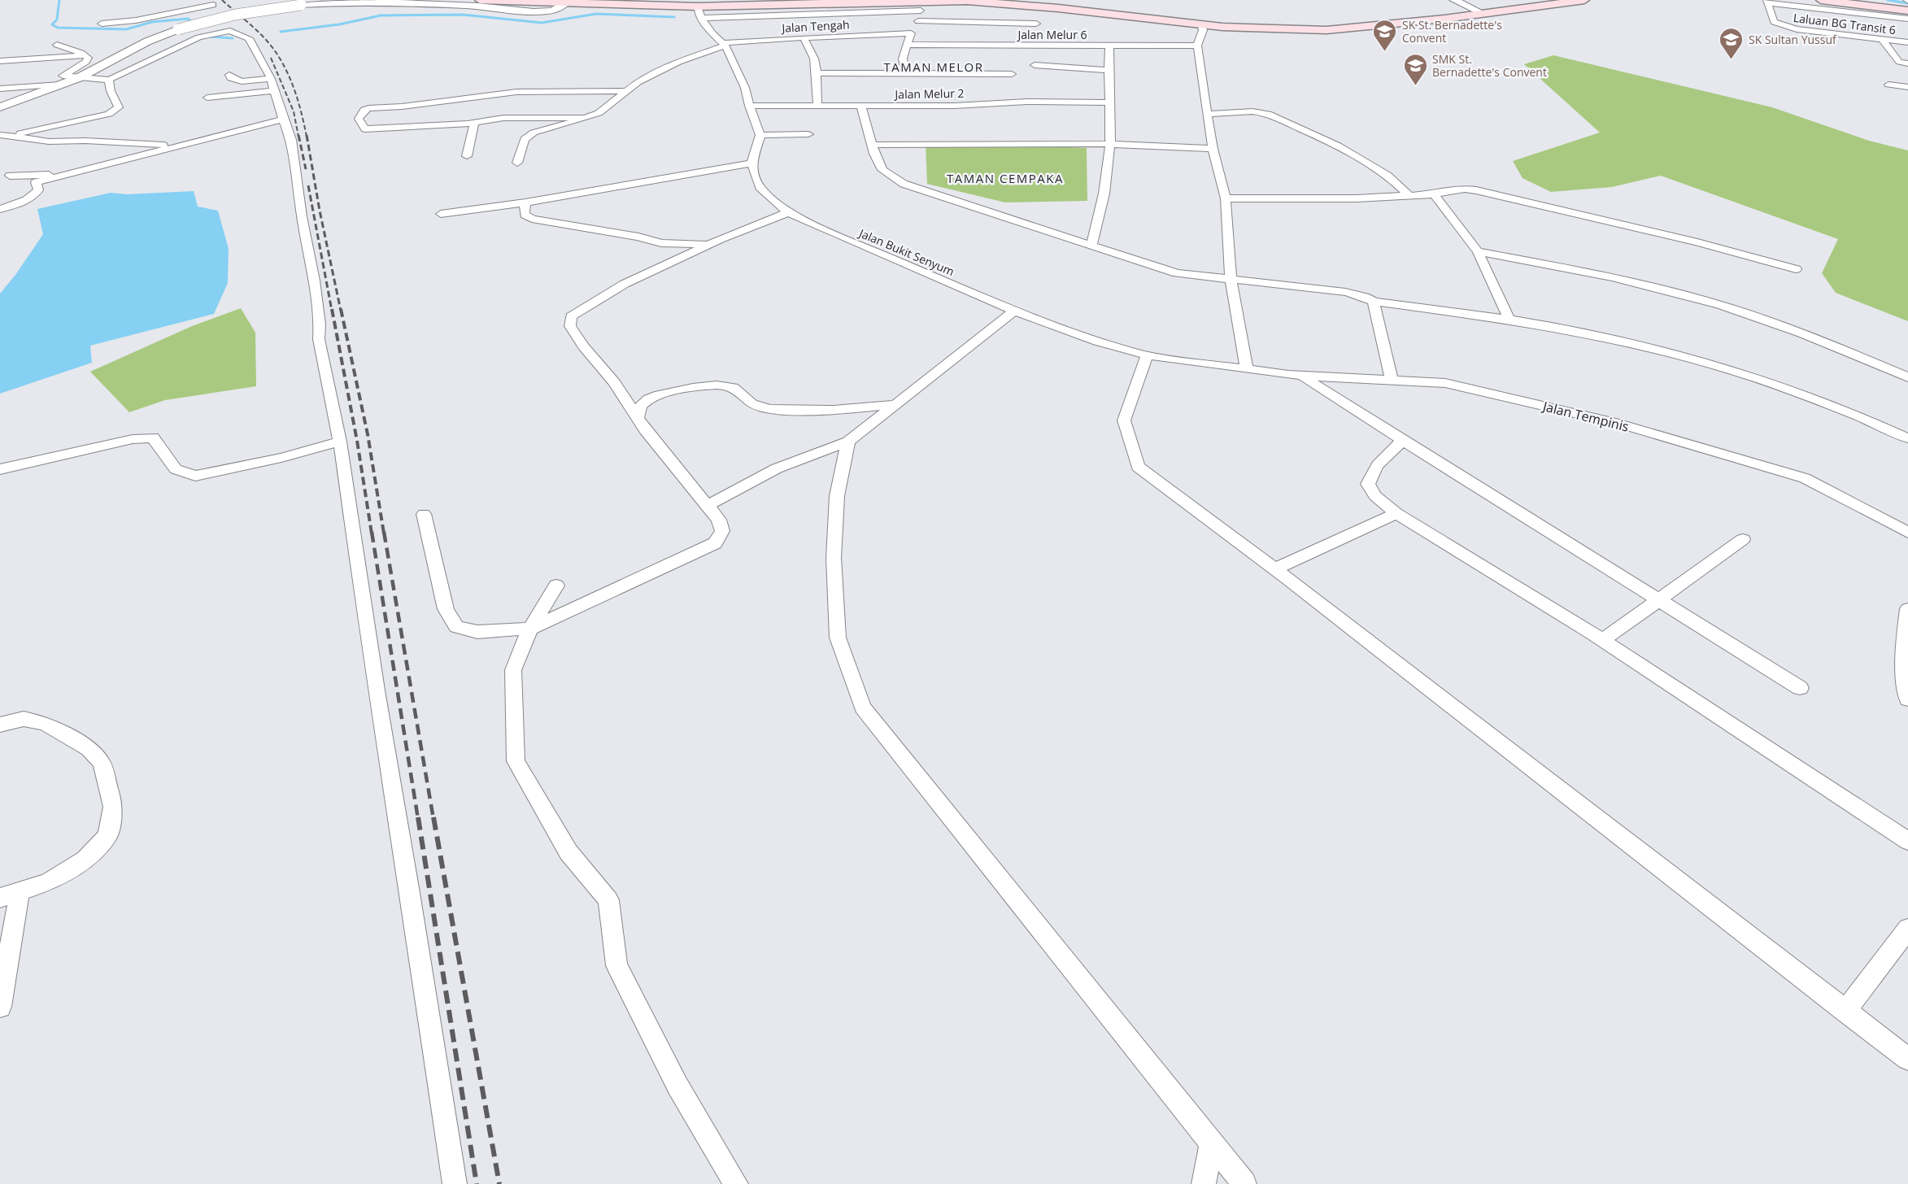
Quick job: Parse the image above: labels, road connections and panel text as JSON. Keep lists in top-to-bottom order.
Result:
{
  "streets": {
    "street": [
      "Laluan BG Transit 6",
      "Jalan Tengah",
      "Jalan Melur 6",
      "Jalan Melur 2",
      "Jalan Bukit Senyum",
      "Jalan Tempinis"
    ]
  },
  "crossings": [
    ["Jalan Bukit Senyum", "Jalan Tempinis"]
  ],
  "districts": ["TAMAN MELOR", "TAMAN CEMPAKA"],
  "places": {
    "school or university": ["SK St. Bernadette's Convent", "SK Sultan Yussuf", "SMK St. Bernadette's Convent"]
  }
}
